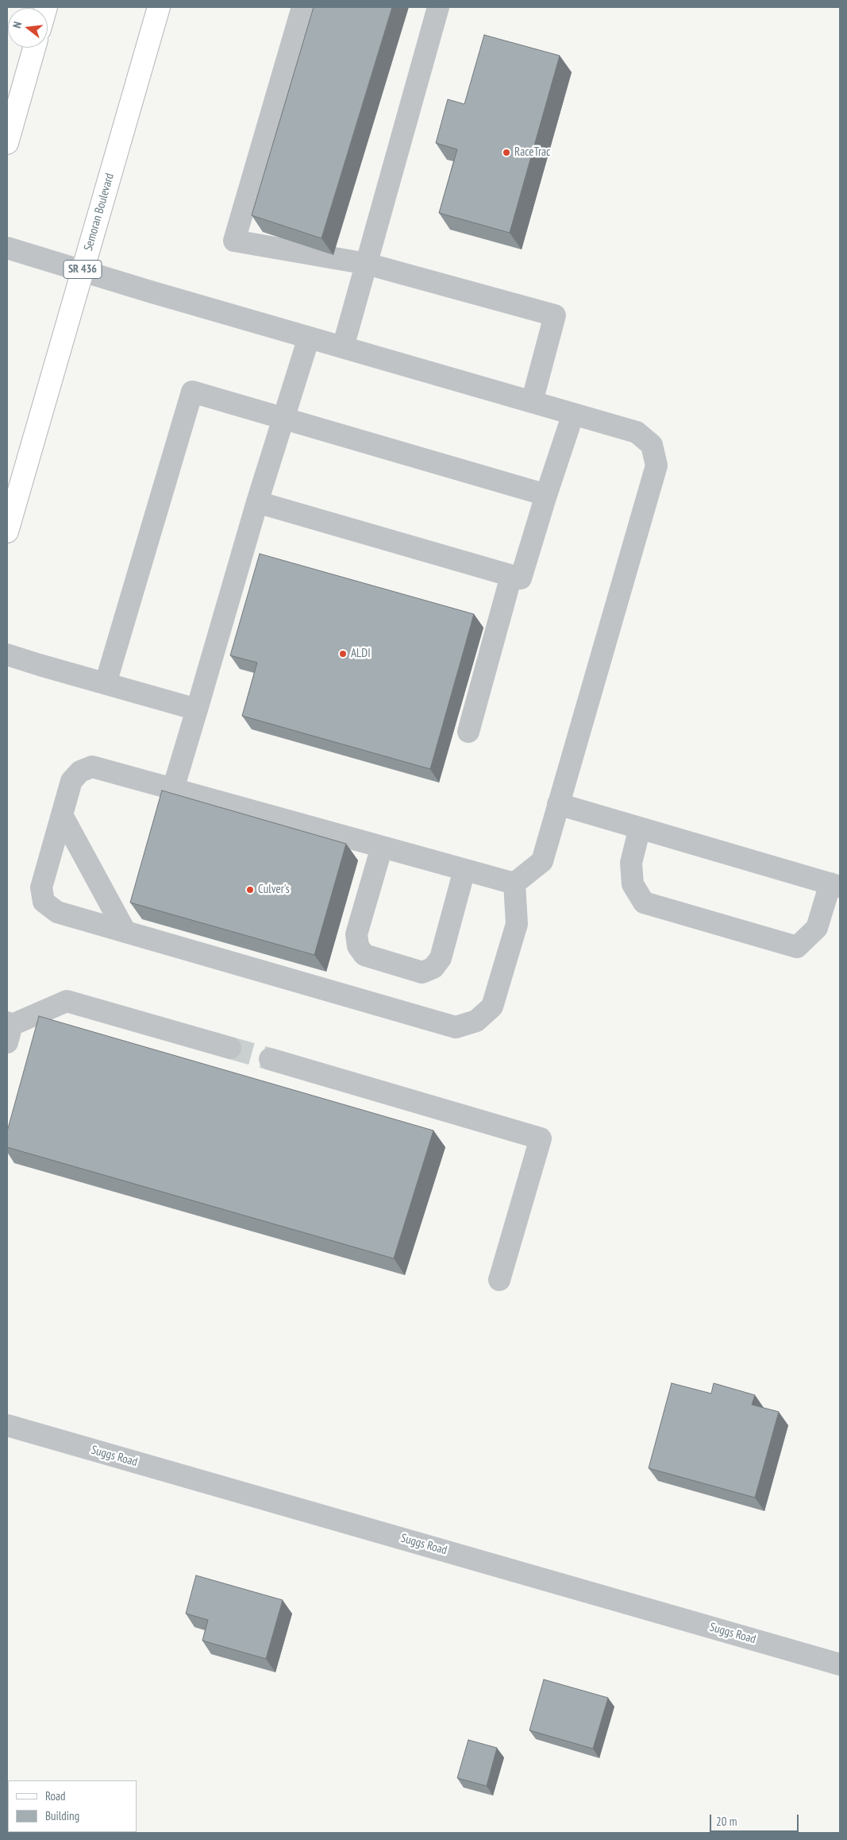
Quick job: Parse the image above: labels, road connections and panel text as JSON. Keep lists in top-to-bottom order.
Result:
{
  "streets": {
    "main road": ["Semoran Boulevard", "SR 436"],
    "street": ["Suggs Road"]
  },
  "places": ["RaceTrac", "ALDI", "Culver's"],
  "legend": ["Road", "Building"],
  "scale_bar": "20 m",
  "north": "left"
}
